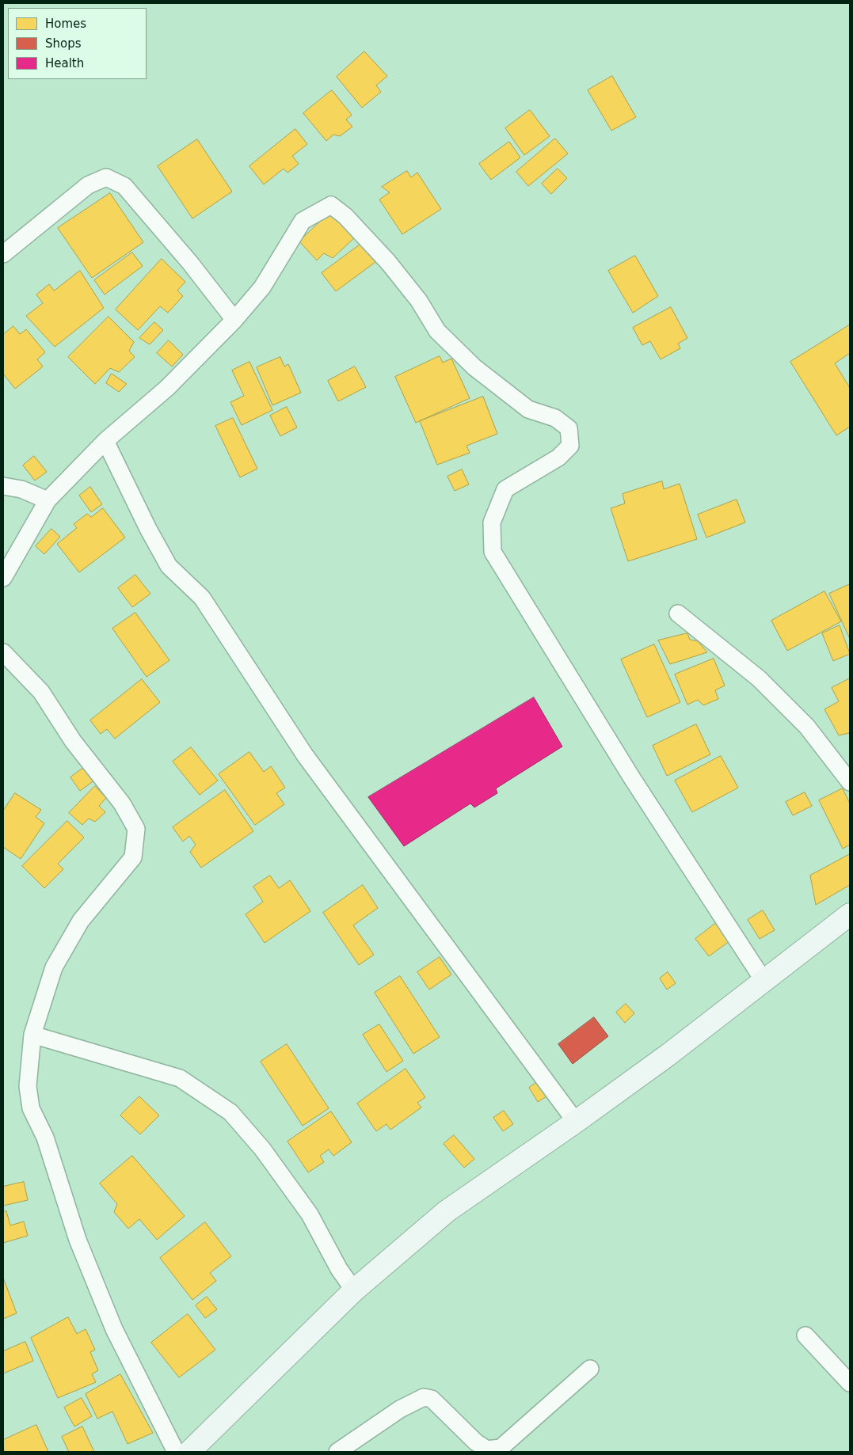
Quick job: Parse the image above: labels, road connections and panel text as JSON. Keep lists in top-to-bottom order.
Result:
{
  "legend": ["Homes", "Shops", "Health"]
}
